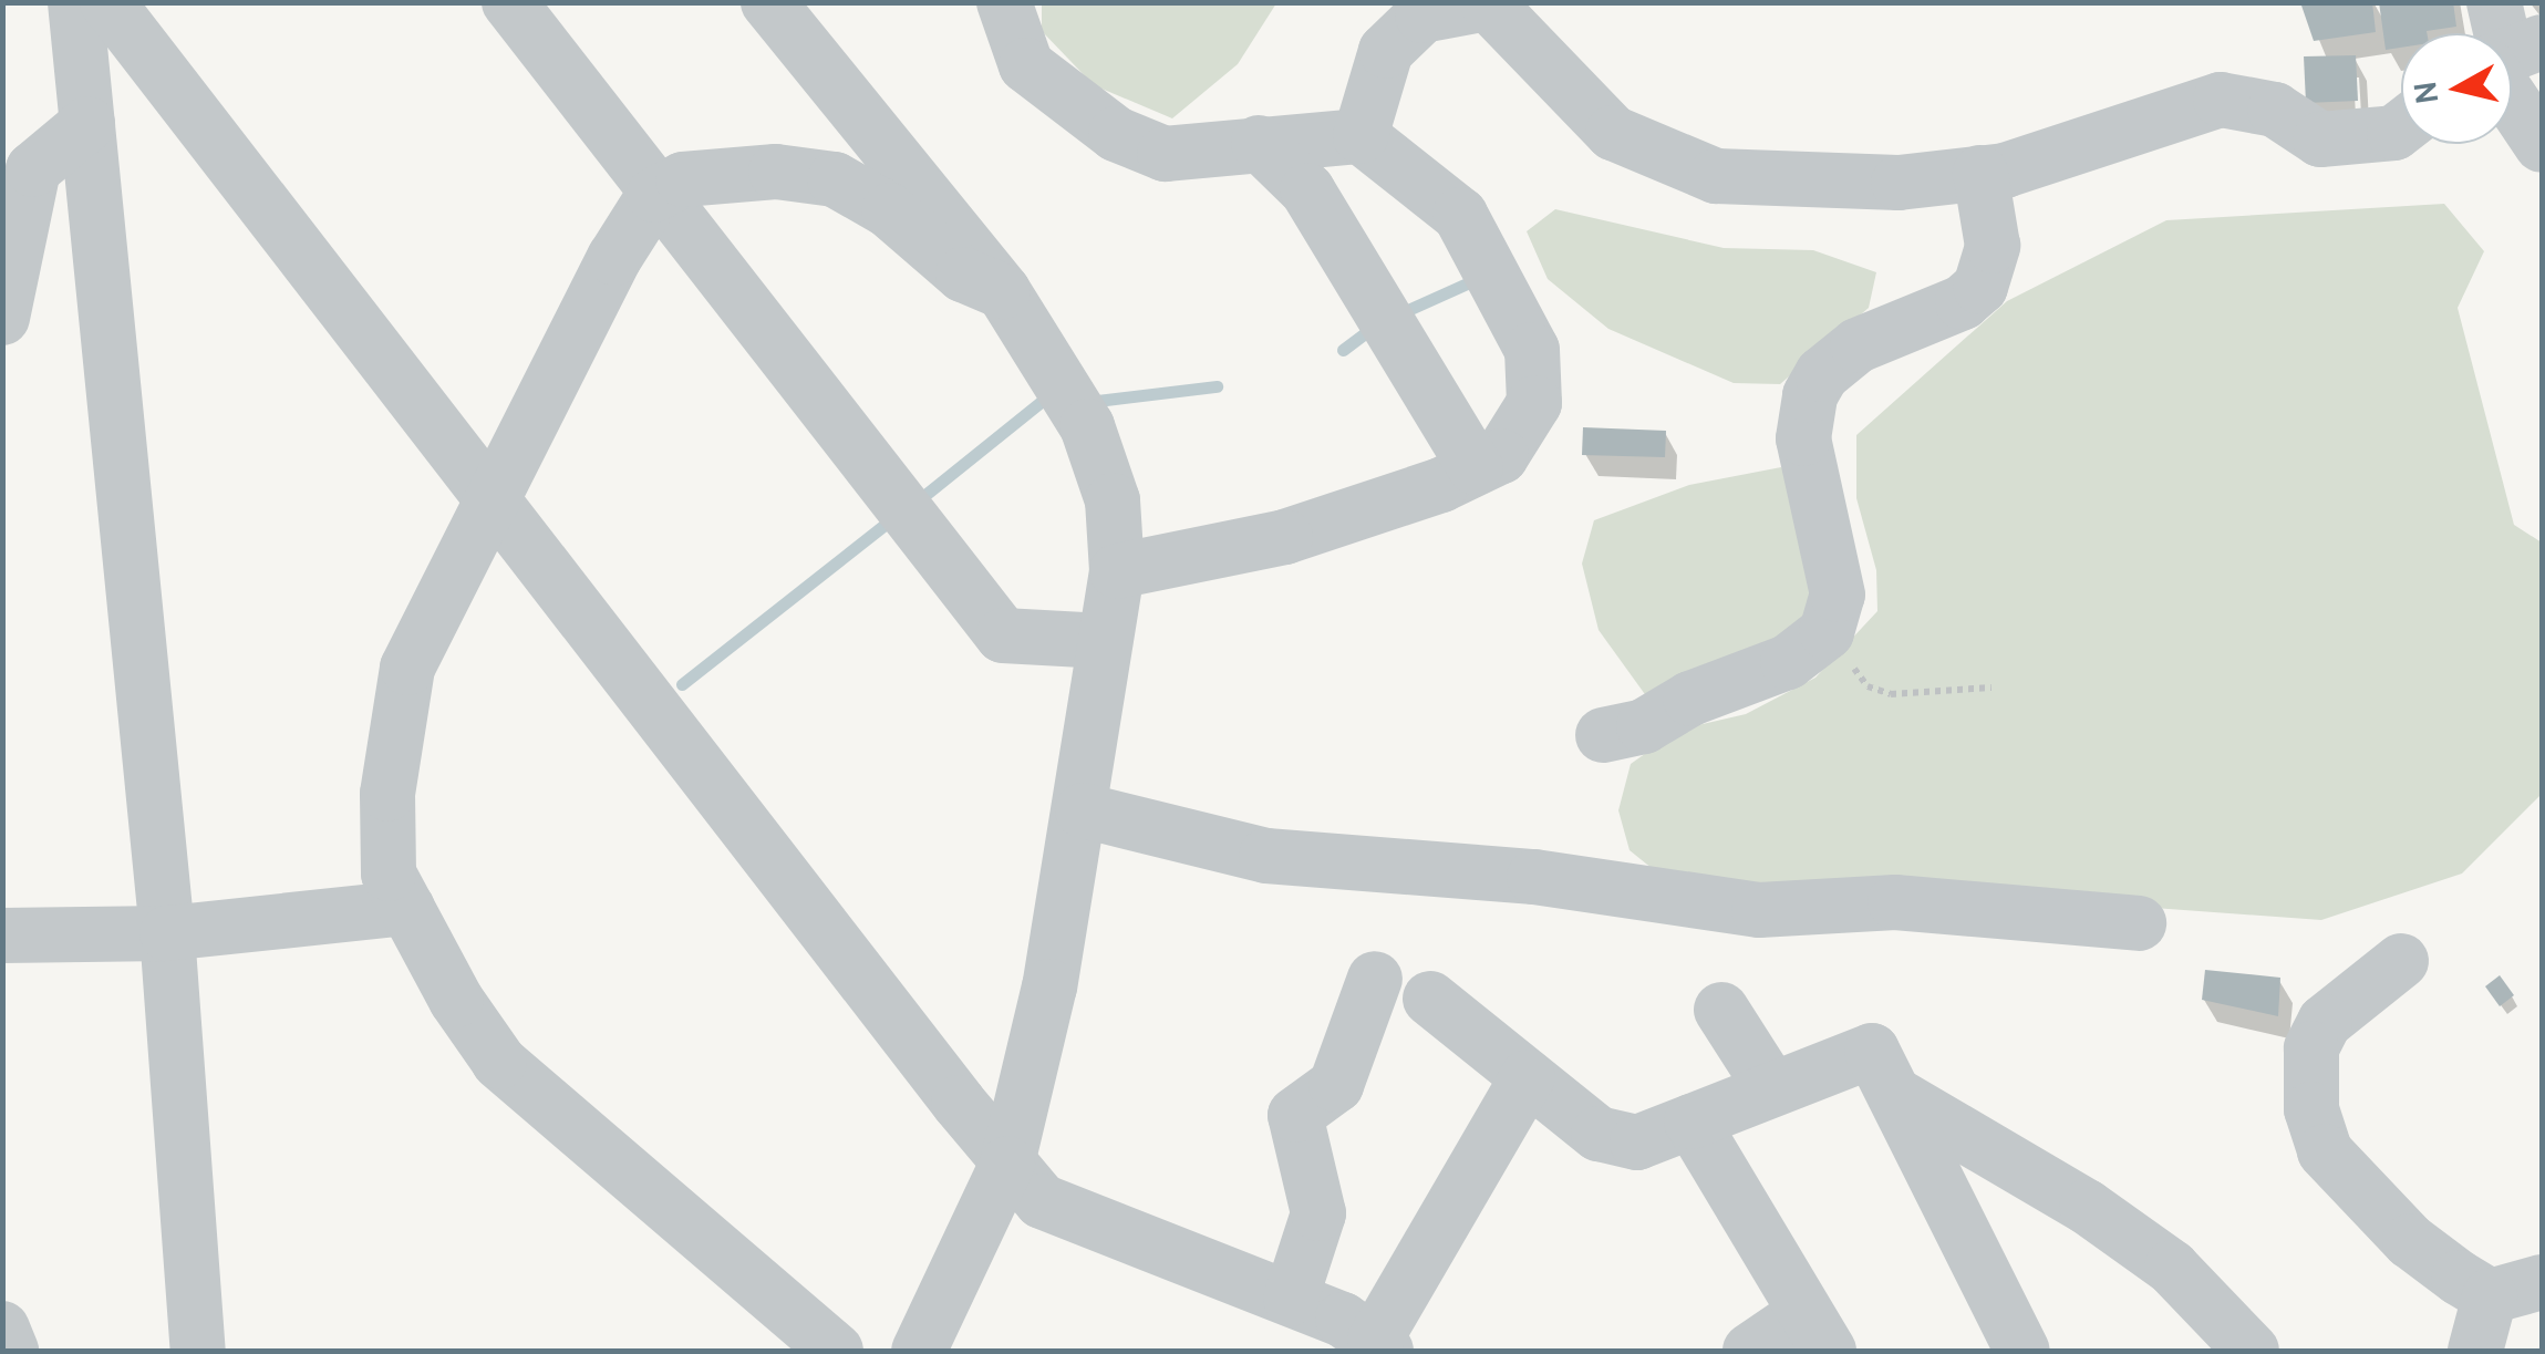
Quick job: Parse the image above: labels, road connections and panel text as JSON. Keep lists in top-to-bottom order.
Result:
{
  "north": "left"
}
